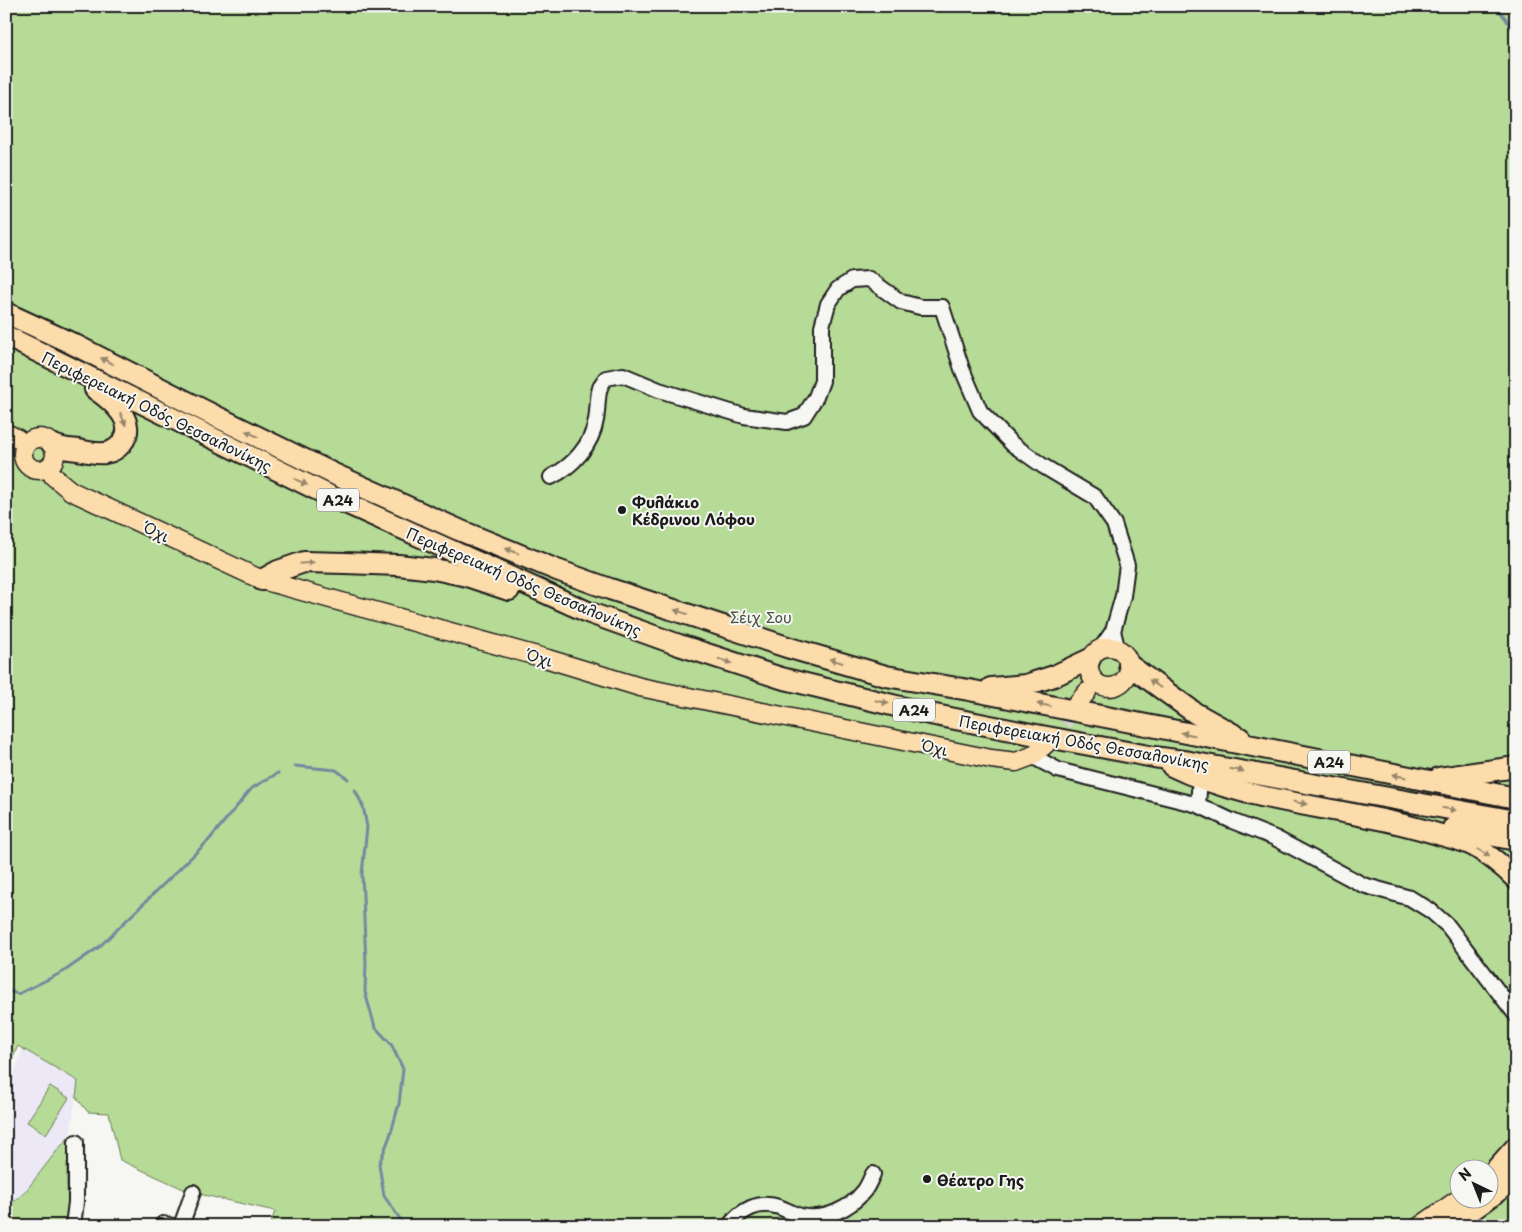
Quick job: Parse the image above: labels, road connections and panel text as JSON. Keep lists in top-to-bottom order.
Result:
{
  "streets": {
    "highway": ["Περιφερειακή Οδός Θεσσαλονίκης", "Α24"],
    "main road": ["Όχι"]
  },
  "parks": ["Σέιχ Σου"],
  "places": ["Φυλάκιο Κέδρινου Λόφου", "Θέατρο Γης"],
  "north": "top left"
}
